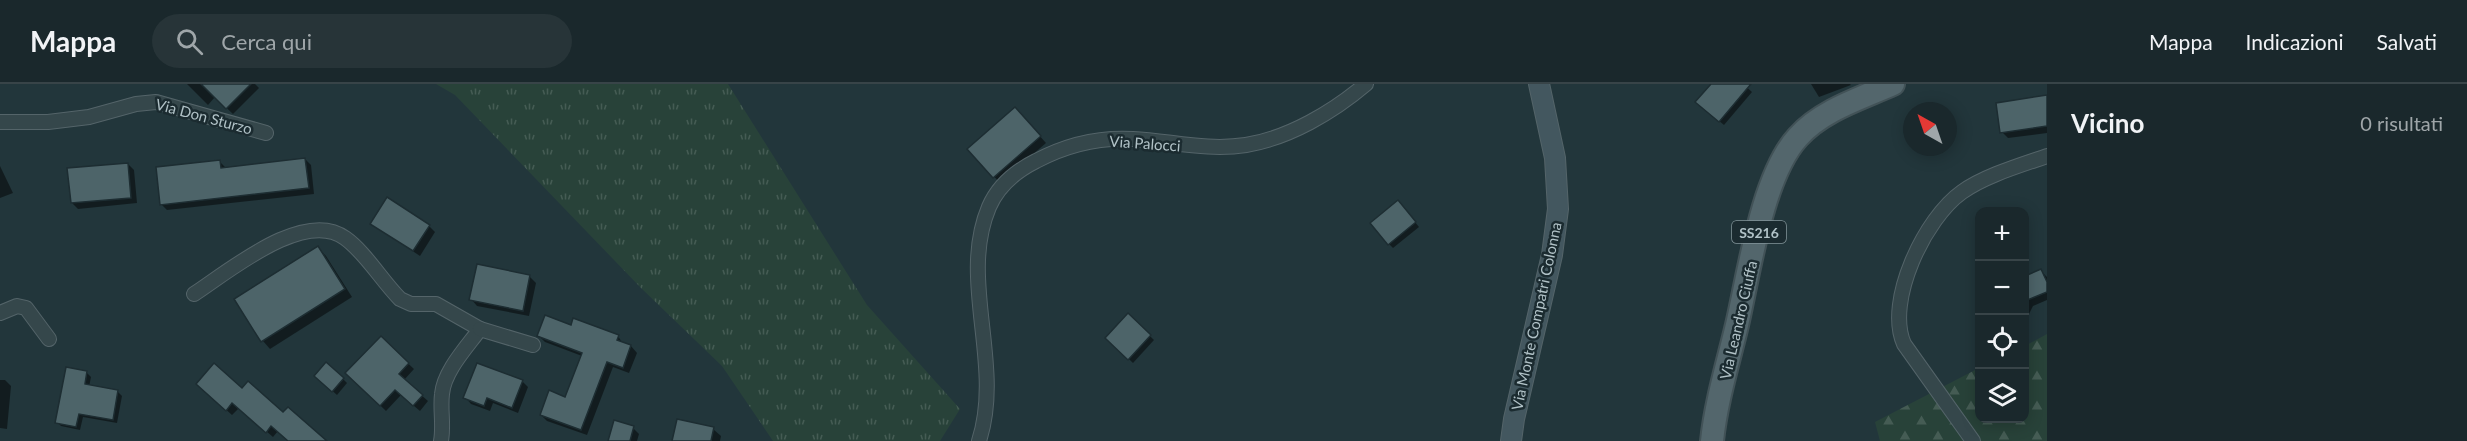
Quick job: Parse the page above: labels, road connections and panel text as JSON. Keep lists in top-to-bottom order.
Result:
{
  "streets": {
    "main road": ["SS216", "Via Leandro Ciuffa"],
    "street": ["Via Don Sturzo", "Via Palocci", "Via Monte Compatri Colonna"]
  },
  "north": "top left",
  "page": {
    "header": "Mappa",
    "search": "Cerca qui",
    "nav": ["Mappa", "Indicazioni", "Salvati"],
    "heading": ["Vicino", "0 risultati"],
    "map_buttons": ["+", "−"]
  }
}
